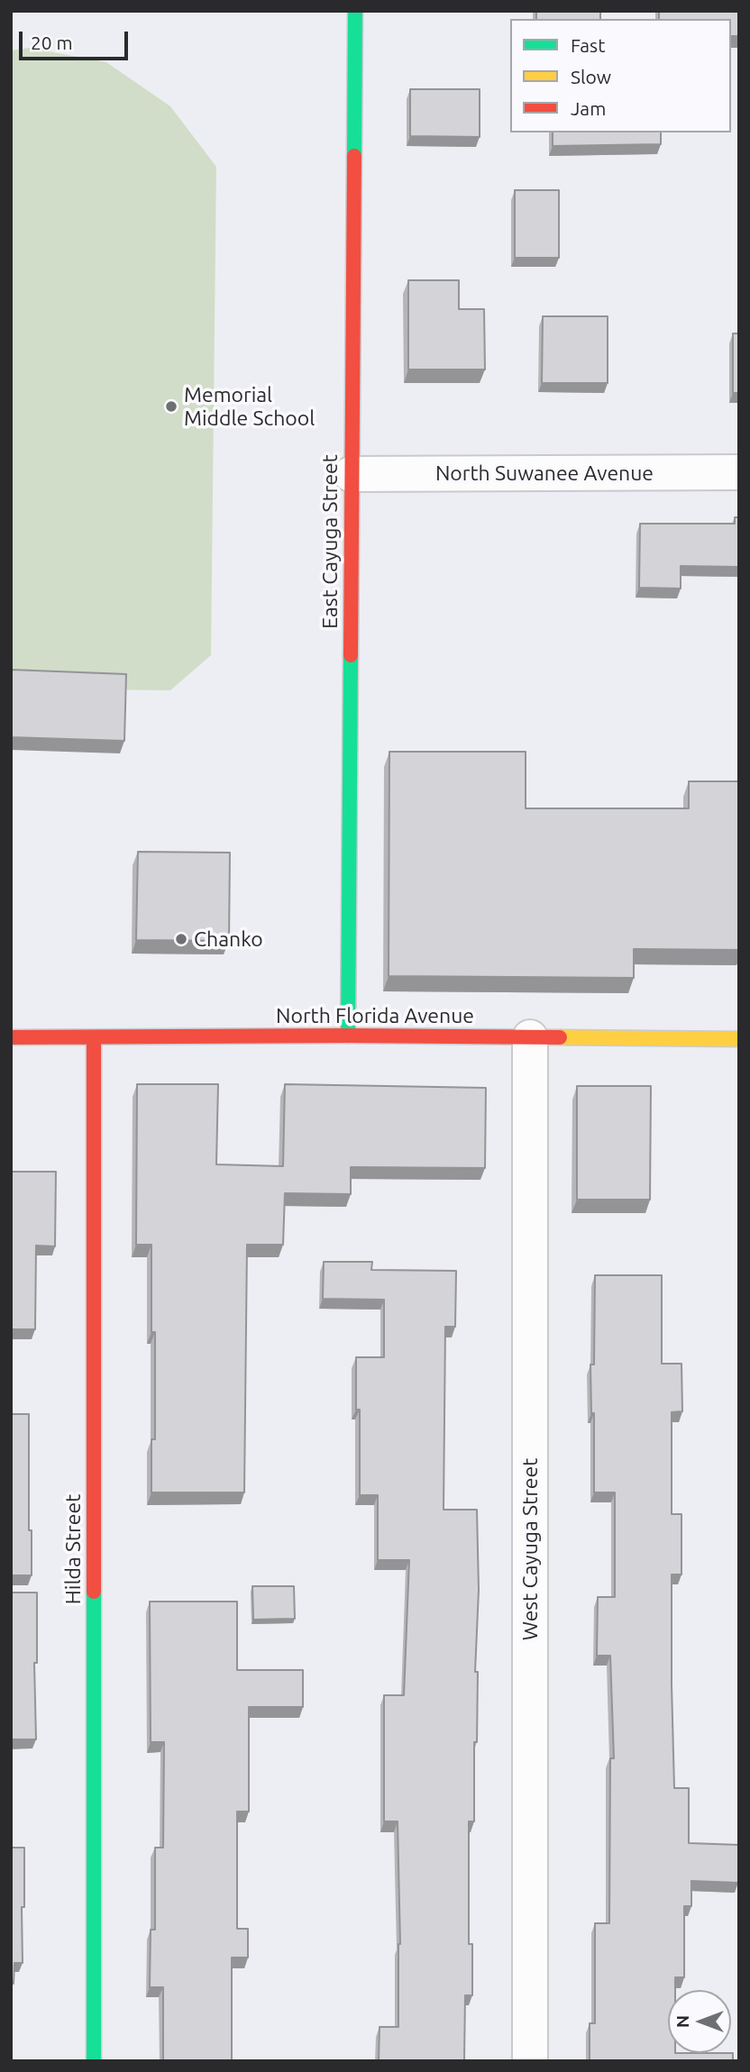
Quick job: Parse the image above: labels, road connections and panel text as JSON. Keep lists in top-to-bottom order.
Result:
{
  "streets": {
    "street": [
      "North Suwanee Avenue",
      "East Cayuga Street",
      "North Florida Avenue",
      "Hilda Street",
      "West Cayuga Street"
    ]
  },
  "crossings": [
    ["North Suwanee Avenue", "East Cayuga Street"],
    ["East Cayuga Street", "North Florida Avenue"],
    ["North Florida Avenue", "Hilda Street"],
    ["North Florida Avenue", "West Cayuga Street"]
  ],
  "places": ["Memorial Middle School", "Chanko"],
  "legend": ["Fast", "Slow", "Jam"],
  "scale_bar": "20 m",
  "north": "left"
}
